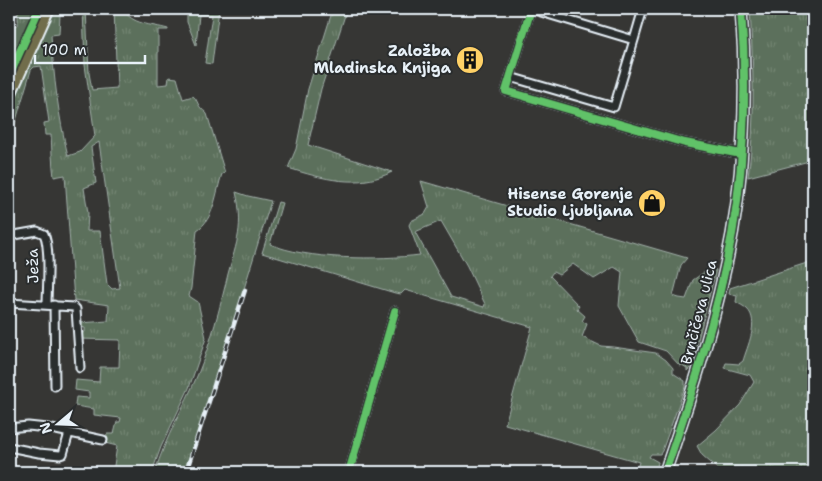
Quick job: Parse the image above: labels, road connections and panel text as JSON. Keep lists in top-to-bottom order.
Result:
{
  "streets": {
    "street": ["Ježa", "Brnčičeva ulica"]
  },
  "places": {
    "building": ["Založba Mladinska Knjiga"],
    "shop": ["Hisense Gorenje Studio Ljubljana"]
  },
  "scale_bar": "100 m",
  "north": "left"
}
